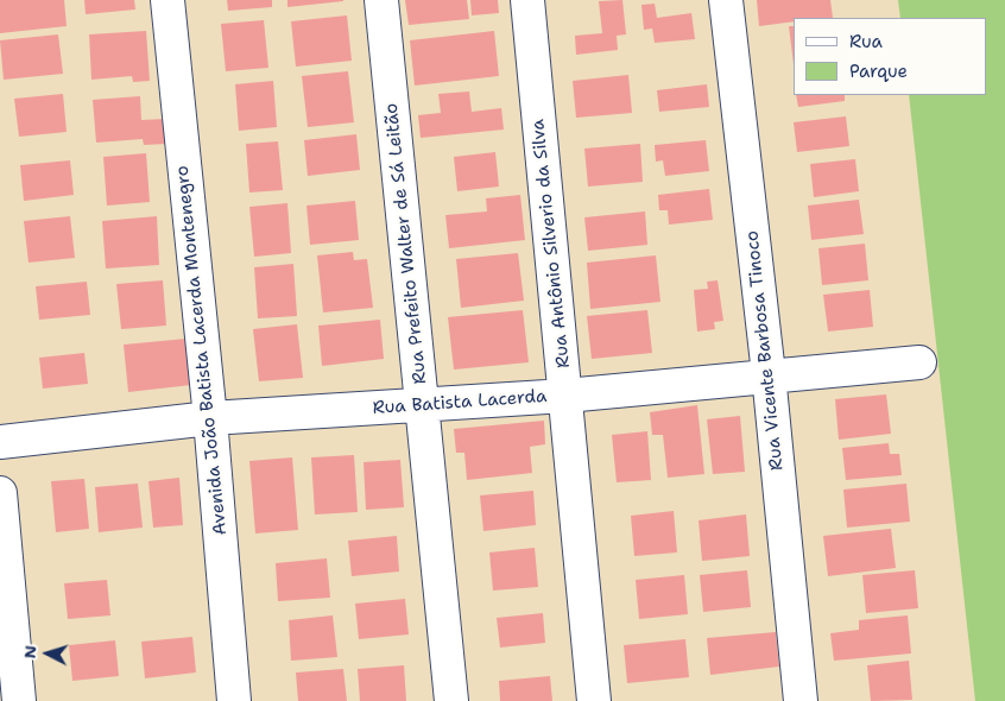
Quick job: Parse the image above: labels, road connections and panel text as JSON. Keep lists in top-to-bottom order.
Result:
{
  "streets": {
    "street": [
      "Rua Prefeito Walter de Sá Leitão",
      "Rua Antônio Silverio da Silva",
      "Avenida João Batista Lacerda Montenegro",
      "Rua Vicente Barbosa Tinoco",
      "Rua Batista Lacerda"
    ]
  },
  "crossings": [
    ["Rua Prefeito Walter de Sá Leitão", "Rua Batista Lacerda"],
    ["Rua Antônio Silverio da Silva", "Rua Batista Lacerda"],
    ["Avenida João Batista Lacerda Montenegro", "Rua Batista Lacerda"],
    ["Rua Vicente Barbosa Tinoco", "Rua Batista Lacerda"]
  ],
  "legend": ["Rua", "Parque"],
  "north": "left"
}
